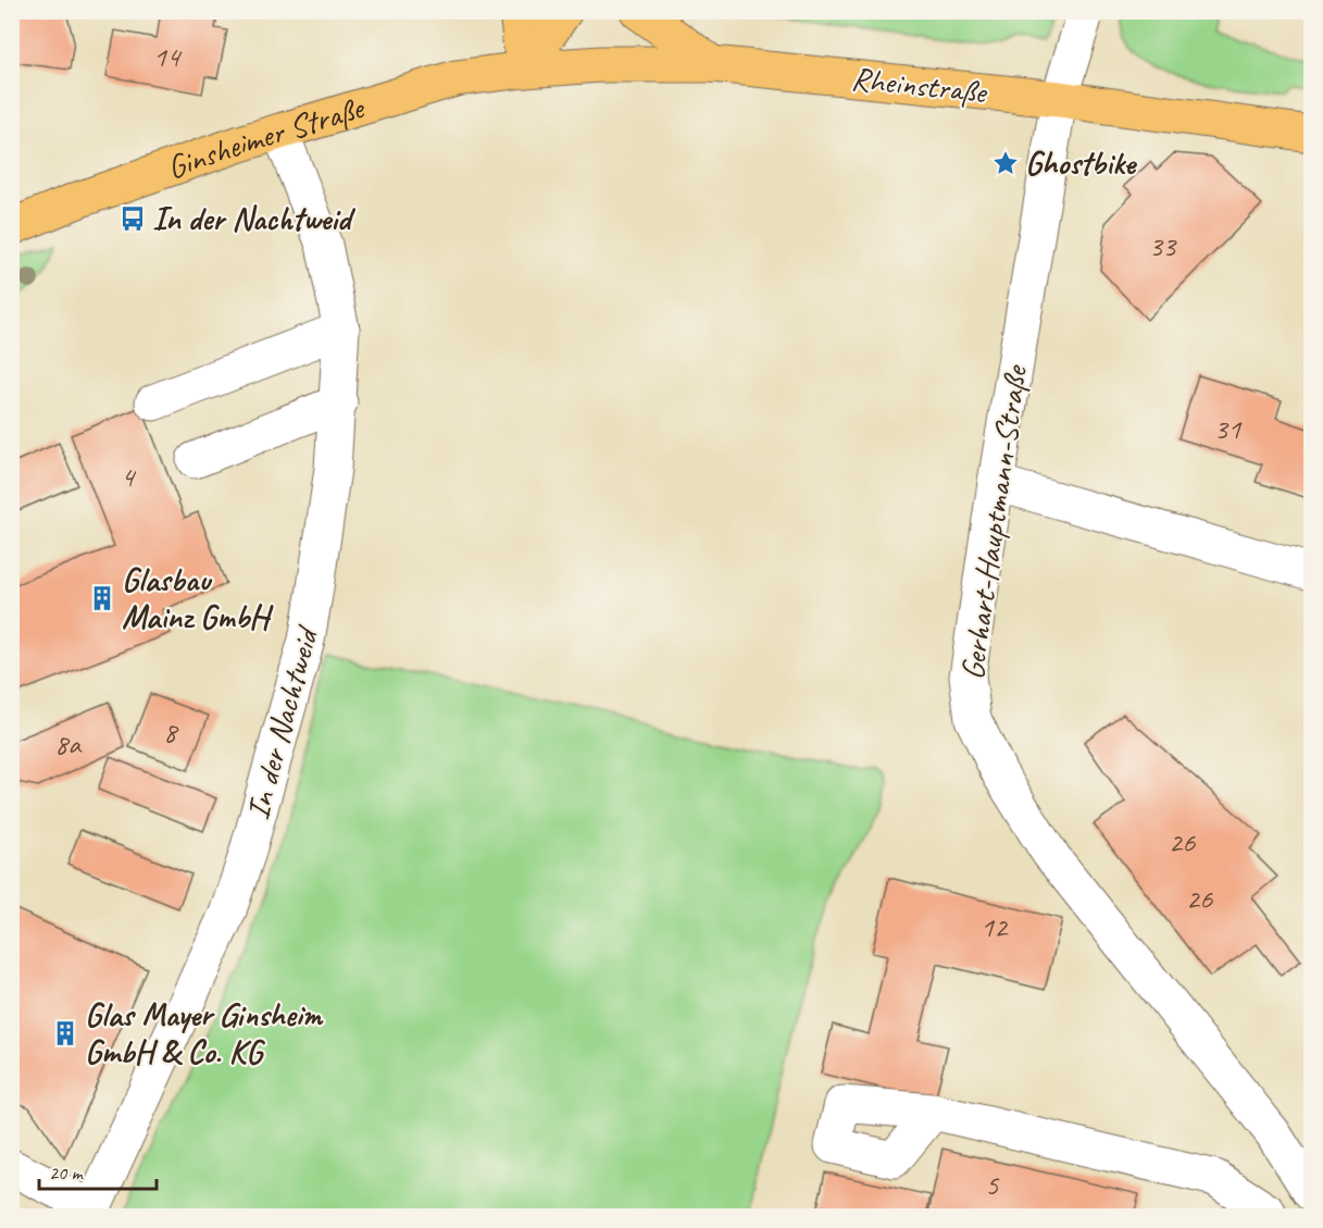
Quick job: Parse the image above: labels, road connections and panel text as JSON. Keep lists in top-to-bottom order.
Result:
{
  "streets": {
    "main road": ["Rheinstraße", "Ginsheimer Straße"],
    "street": ["Gerhart-Hauptmann-Straße", "In der Nachtweid"]
  },
  "crossings": [
    ["Rheinstraße", "Ginsheimer Straße"],
    ["Rheinstraße", "Gerhart-Hauptmann-Straße"],
    ["Ginsheimer Straße", "In der Nachtweid"]
  ],
  "places": {
    "place": ["Ghostbike"],
    "bus stop": ["In der Nachtweid"],
    "building": ["Glasbau Mainz GmbH", "Glas Mayer Ginsheim GmbH & Co. KG"]
  },
  "house_numbers": [
    "14",
    "33",
    "31",
    "4",
    "8",
    "8a",
    "26",
    "26",
    "12",
    "5"
  ],
  "scale_bar": "20 m"
}
